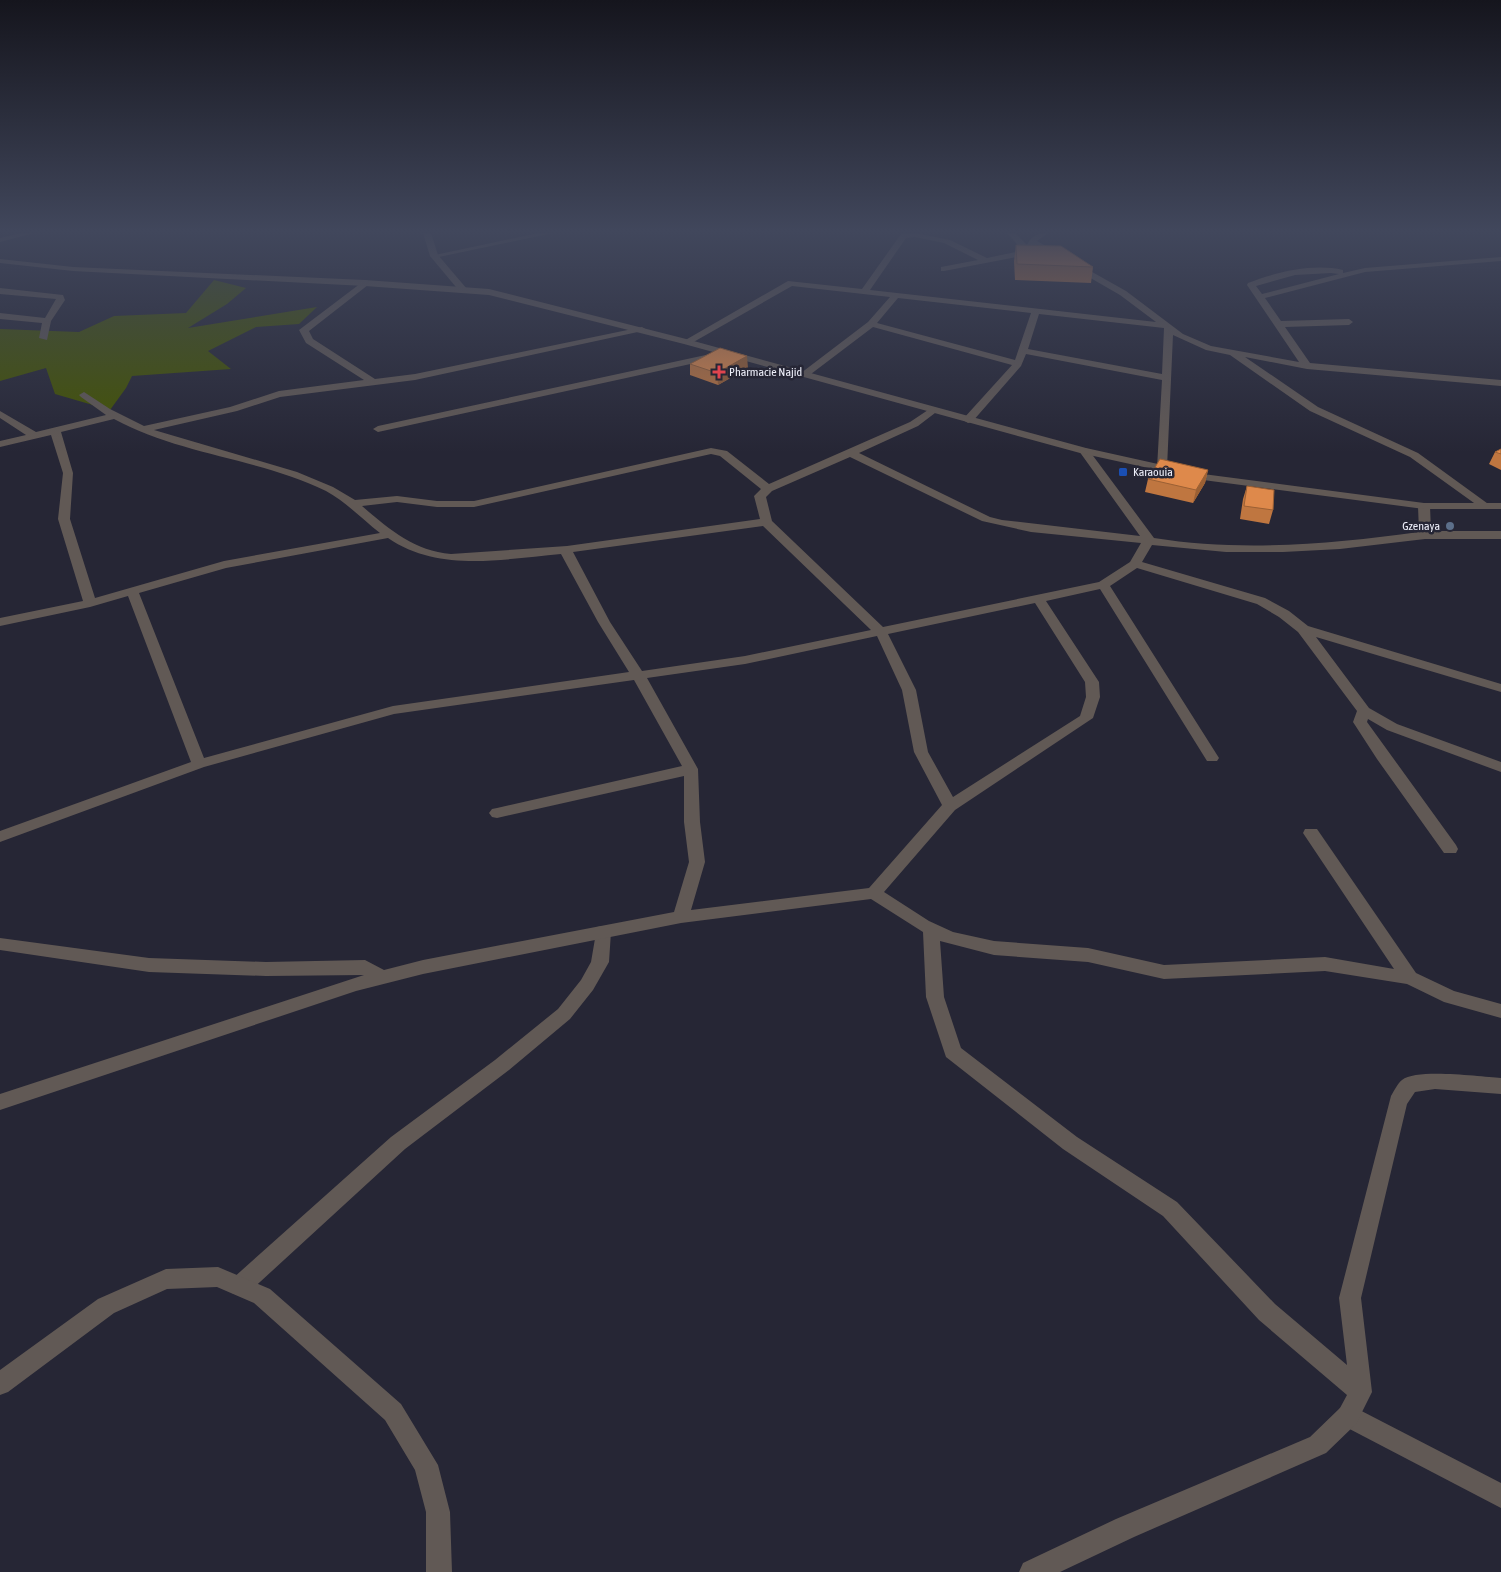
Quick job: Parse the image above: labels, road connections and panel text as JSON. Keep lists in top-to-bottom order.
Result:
{
  "places": {
    "health": ["Pharmacie Najid"],
    "transit": ["Karaouia"],
    "other": ["Gzenaya"]
  }
}
